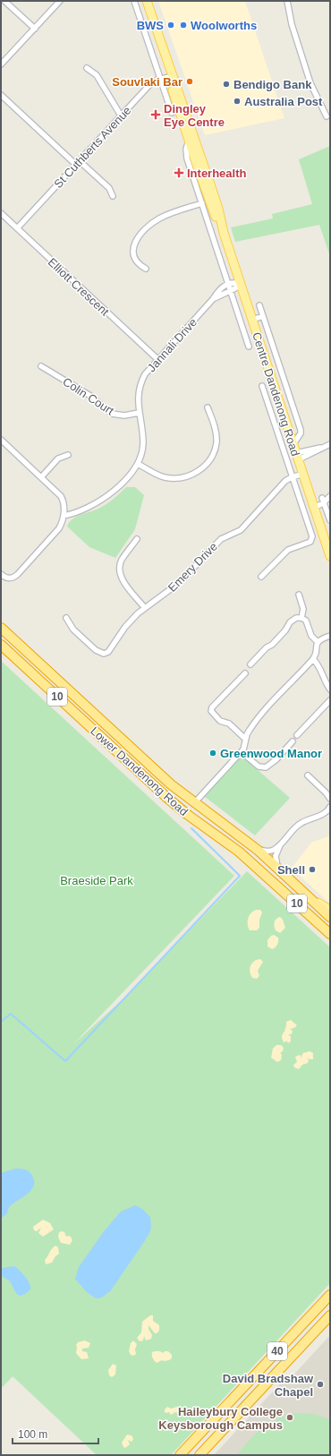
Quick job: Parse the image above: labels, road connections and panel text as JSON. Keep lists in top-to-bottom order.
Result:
{
  "streets": {
    "highway": ["10", "Lower Dandenong Road", "40"],
    "main road": ["Centre Dandenong Road"],
    "street": [
      "St Cuthberts Avenue",
      "Elliott Crescent",
      "Jannali Drive",
      "Colin Court",
      "Emery Drive"
    ]
  },
  "crossings": [
    ["St Cuthberts Avenue", "Elliott Crescent"],
    ["St Cuthberts Avenue", "Centre Dandenong Road"],
    ["Elliott Crescent", "Jannali Drive"],
    ["Jannali Drive", "Centre Dandenong Road"],
    ["Jannali Drive", "Colin Court"],
    ["Centre Dandenong Road", "Emery Drive"]
  ],
  "parks": ["Braeside Park"],
  "places": {
    "other": [
      "BWS",
      "Woolworths",
      "Souvlaki Bar",
      "Bendigo Bank",
      "Australia Post",
      "Greenwood Manor",
      "Shell",
      "David Bradshaw Chapel",
      "Haileybury College Keysborough Campus"
    ],
    "health": ["Dingley Eye Centre", "Interhealth"]
  },
  "scale_bar": "100 m"
}
